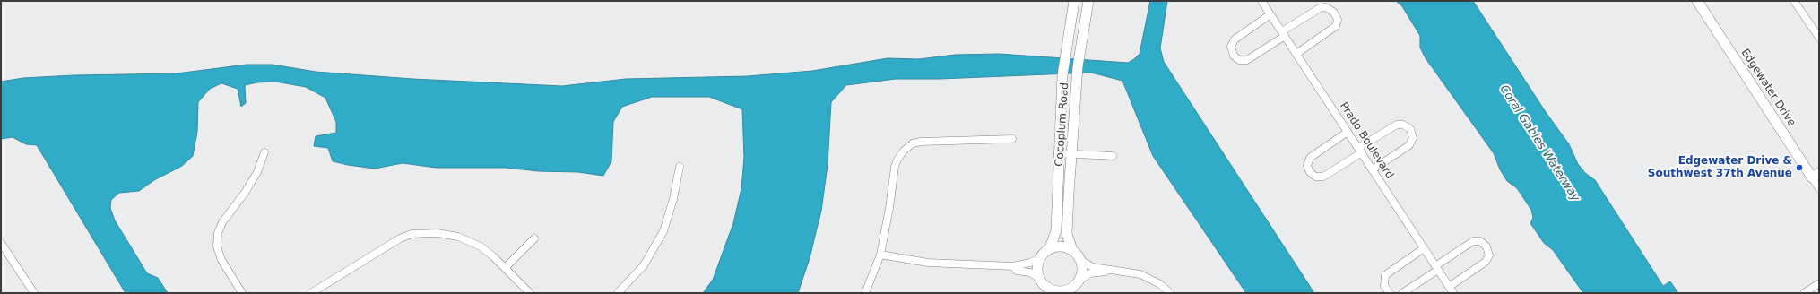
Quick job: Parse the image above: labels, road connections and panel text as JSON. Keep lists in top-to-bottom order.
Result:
{
  "streets": {
    "street": ["Edgewater Drive", "Cocoplum Road", "Prado Boulevard"]
  },
  "water": ["Coral Gables Waterway"],
  "places": ["Edgewater Drive & Southwest 37th Avenue"]
}
